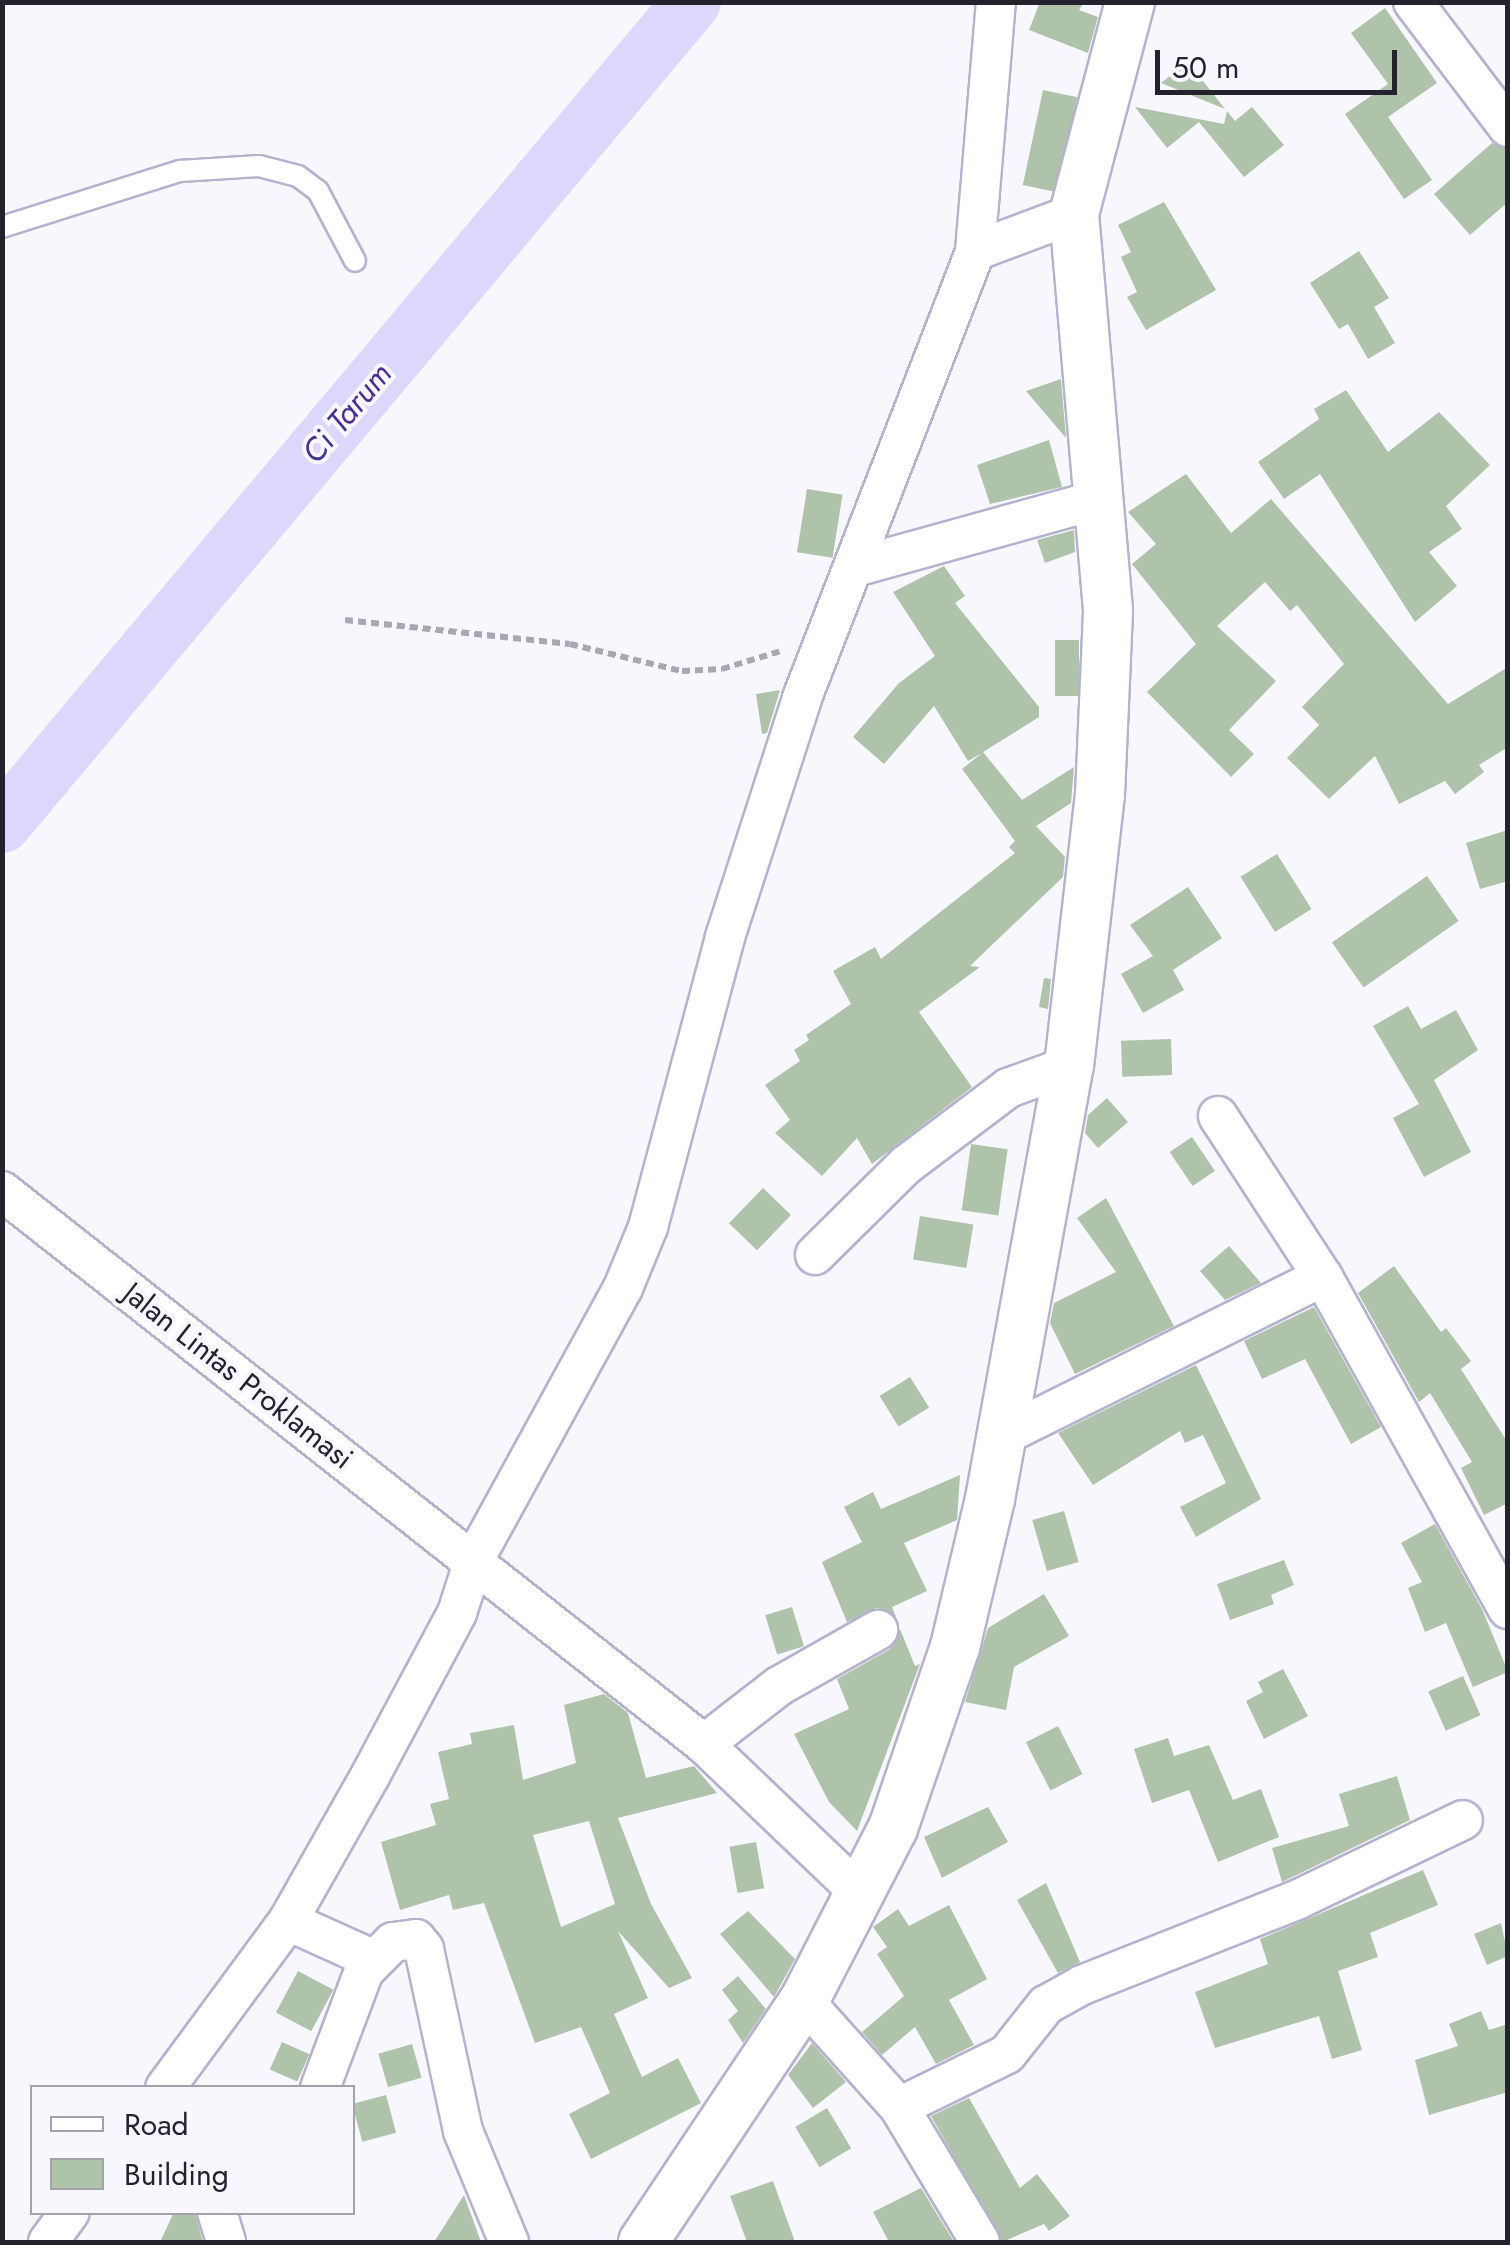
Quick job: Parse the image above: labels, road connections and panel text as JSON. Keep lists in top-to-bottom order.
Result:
{
  "streets": {
    "street": ["Jalan Lintas Proklamasi"]
  },
  "water": ["Ci Tarum"],
  "legend": ["Road", "Building"],
  "scale_bar": "50 m"
}
